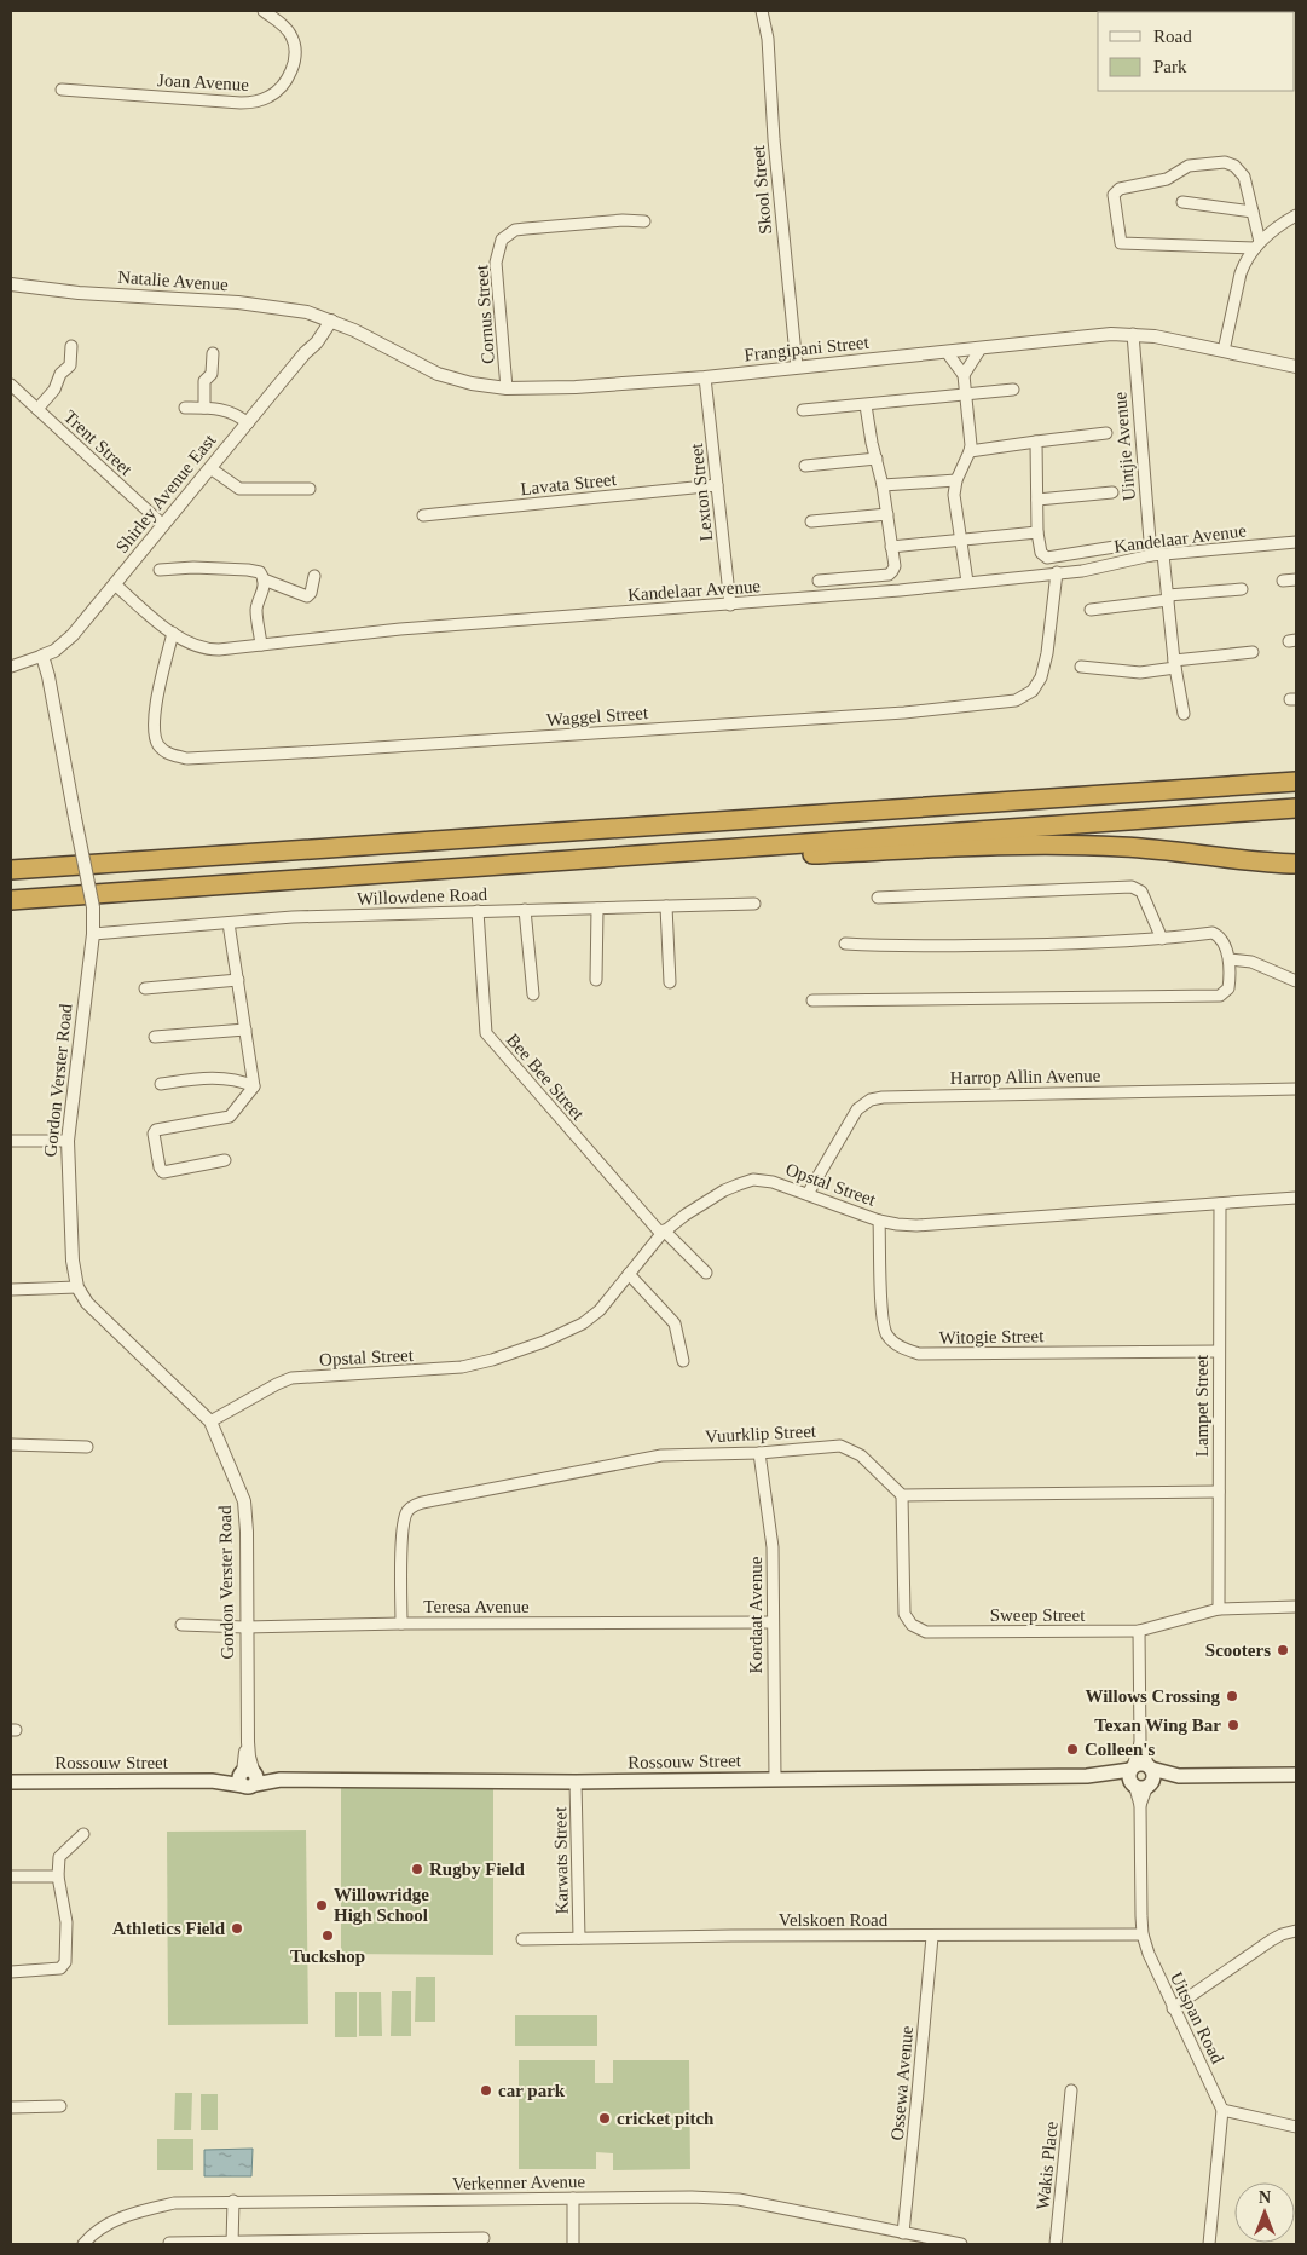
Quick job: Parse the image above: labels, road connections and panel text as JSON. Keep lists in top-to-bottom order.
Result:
{
  "streets": {
    "main road": ["Rossouw Street"],
    "street": [
      "Joan Avenue",
      "Skool Street",
      "Natalie Avenue",
      "Cornus Street",
      "Frangipani Street",
      "Trent Street",
      "Uintjie Avenue",
      "Lavata Street",
      "Lexton Street",
      "Shirley Avenue East",
      "Kandelaar Avenue",
      "Waggel Street",
      "Willowdene Road",
      "Bee Bee Street",
      "Harrop Allin Avenue",
      "Gordon Verster Road",
      "Opstal Street",
      "Witogie Street",
      "Lampet Street",
      "Vuurklip Street",
      "Teresa Avenue",
      "Kordaat Avenue",
      "Sweep Street",
      "Karwats Street",
      "Velskoen Road",
      "Uitspan Road",
      "Ossewa Avenue",
      "Wakis Place",
      "Verkenner Avenue"
    ]
  },
  "crossings": [
    ["Skool Street", "Frangipani Street"],
    ["Natalie Avenue", "Frangipani Street"],
    ["Natalie Avenue", "Shirley Avenue East"],
    ["Cornus Street", "Frangipani Street"],
    ["Frangipani Street", "Uintjie Avenue"],
    ["Frangipani Street", "Lexton Street"],
    ["Frangipani Street", "Shirley Avenue East"],
    ["Trent Street", "Shirley Avenue East"],
    ["Uintjie Avenue", "Kandelaar Avenue"],
    ["Lavata Street", "Lexton Street"],
    ["Lexton Street", "Kandelaar Avenue"],
    ["Shirley Avenue East", "Kandelaar Avenue"],
    ["Shirley Avenue East", "Gordon Verster Road"],
    ["Kandelaar Avenue", "Waggel Street"],
    ["Willowdene Road", "Bee Bee Street"],
    ["Willowdene Road", "Gordon Verster Road"],
    ["Bee Bee Street", "Opstal Street"],
    ["Harrop Allin Avenue", "Opstal Street"],
    ["Gordon Verster Road", "Opstal Street"],
    ["Gordon Verster Road", "Teresa Avenue"],
    ["Gordon Verster Road", "Rossouw Street"],
    ["Opstal Street", "Witogie Street"],
    ["Opstal Street", "Lampet Street"],
    ["Witogie Street", "Lampet Street"],
    ["Lampet Street", "Sweep Street"],
    ["Vuurklip Street", "Teresa Avenue"],
    ["Vuurklip Street", "Kordaat Avenue"],
    ["Vuurklip Street", "Sweep Street"],
    ["Teresa Avenue", "Kordaat Avenue"],
    ["Kordaat Avenue", "Rossouw Street"],
    ["Sweep Street", "Uitspan Road"],
    ["Rossouw Street", "Karwats Street"],
    ["Rossouw Street", "Uitspan Road"],
    ["Karwats Street", "Velskoen Road"],
    ["Velskoen Road", "Uitspan Road"],
    ["Velskoen Road", "Ossewa Avenue"],
    ["Ossewa Avenue", "Verkenner Avenue"]
  ],
  "places": [
    "Scooters",
    "Willows Crossing",
    "Texan Wing Bar",
    "Colleen's",
    "Rugby Field",
    "Willowridge High School",
    "Athletics Field",
    "Tuckshop",
    "car park",
    "cricket pitch"
  ],
  "legend": ["Road", "Park"],
  "north": "top"
}
